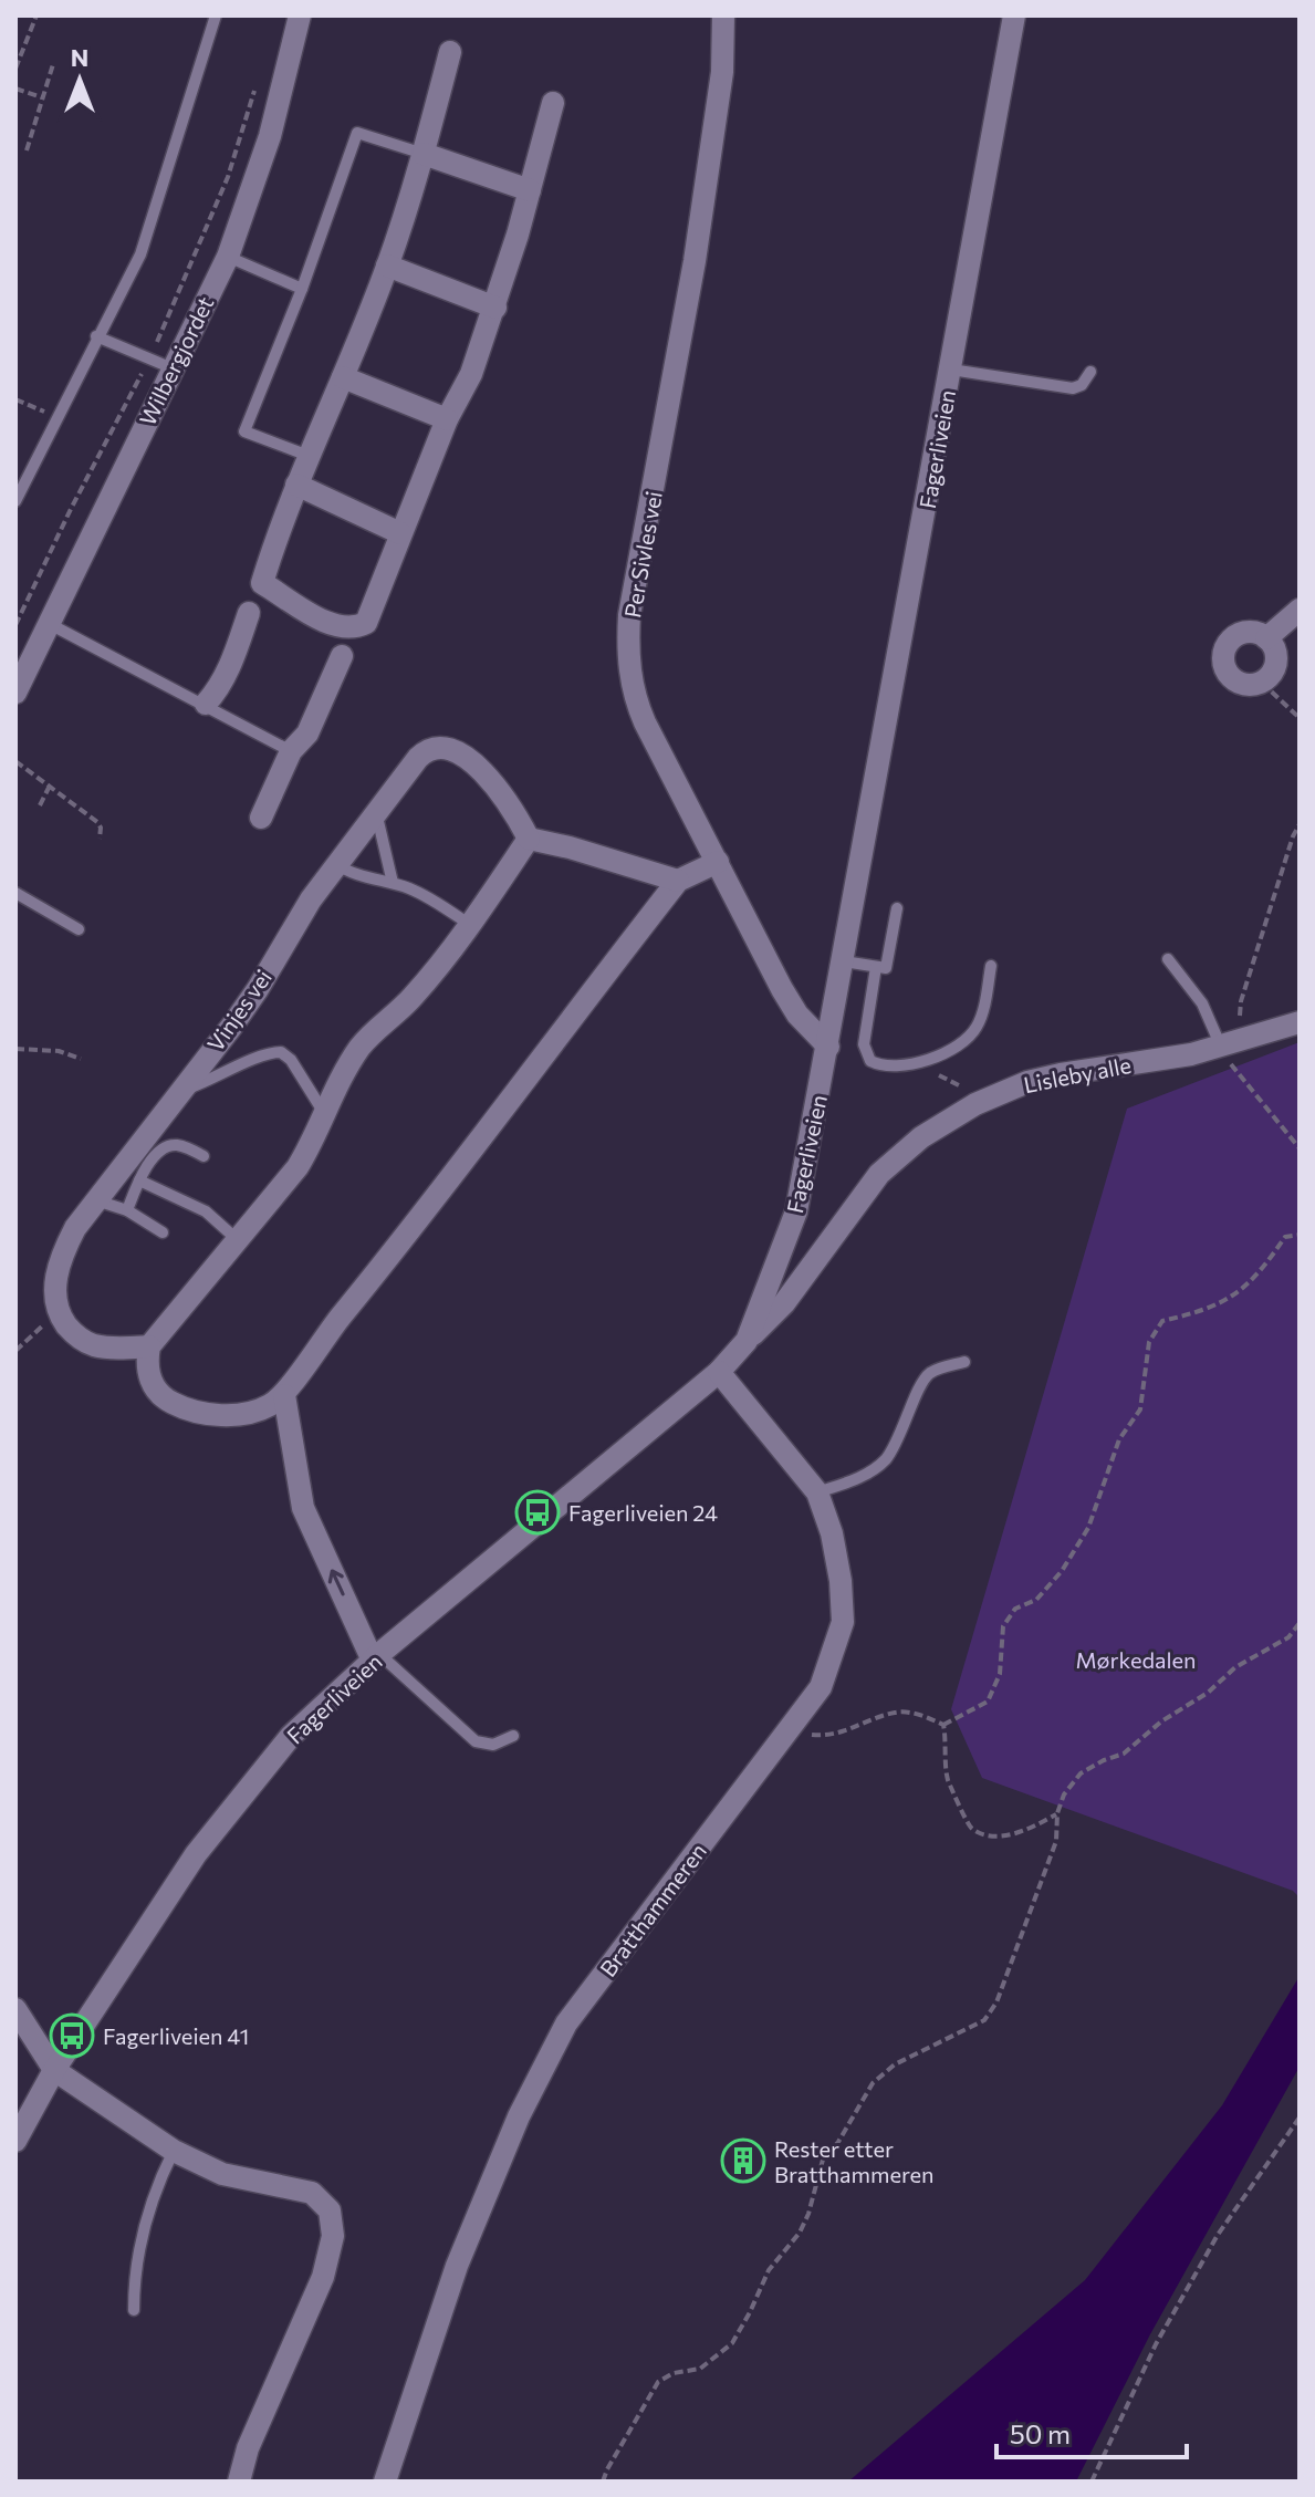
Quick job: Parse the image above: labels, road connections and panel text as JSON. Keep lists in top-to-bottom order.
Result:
{
  "streets": {
    "street": [
      "Wilbergjordet",
      "Fagerliveien",
      "Per Sivles vei",
      "Vinjes vei",
      "Lisleby alle",
      "Bratthammeren"
    ]
  },
  "crossings": [
    ["Fagerliveien", "Per Sivles vei"],
    ["Fagerliveien", "Lisleby alle"],
    ["Fagerliveien", "Bratthammeren"]
  ],
  "parks": ["Mørkedalen"],
  "places": {
    "bus stop": ["Fagerliveien 24", "Fagerliveien 41"],
    "building": ["Rester etter Bratthammeren"]
  },
  "scale_bar": "50 m",
  "north": "top"
}
